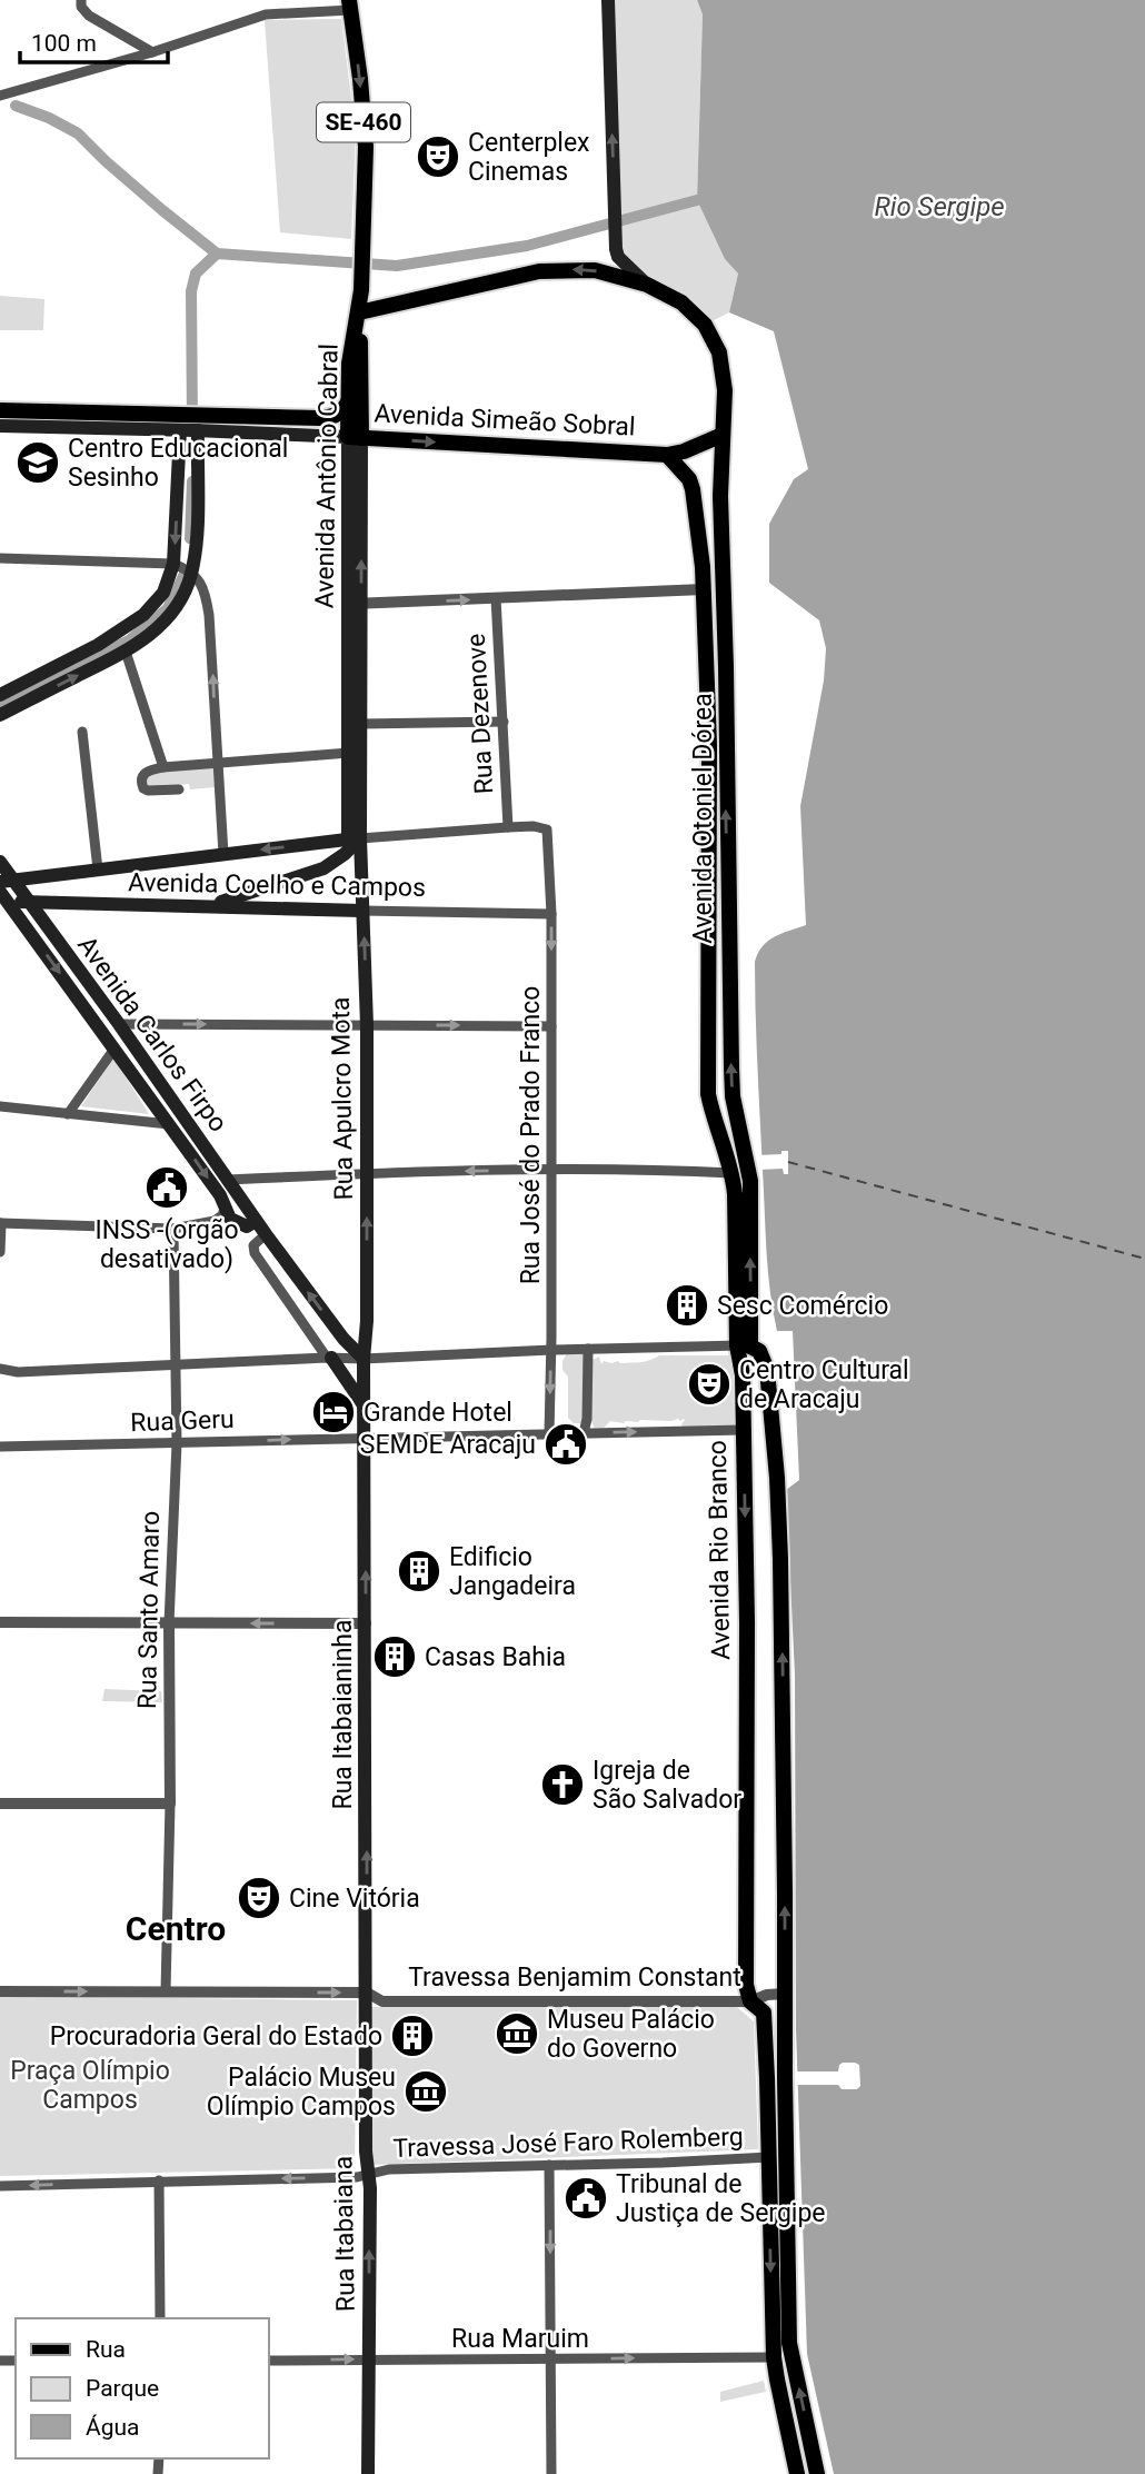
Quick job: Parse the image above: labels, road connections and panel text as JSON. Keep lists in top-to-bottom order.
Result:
{
  "streets": {
    "main road": [
      "SE-460",
      "Avenida Simeão Sobral",
      "Avenida Antônio Cabral",
      "Avenida Otoniel Dórea",
      "Avenida Coelho e Campos",
      "Avenida Carlos Firpo",
      "Rua Apulcro Mota",
      "Avenida Rio Branco",
      "Rua Itabaianinha",
      "Rua Itabaiana"
    ],
    "street": [
      "Rua Dezenove",
      "Rua José do Prado Franco",
      "Rua Geru",
      "Rua Santo Amaro",
      "Travessa Benjamim Constant",
      "Travessa José Faro Rolemberg",
      "Rua Maruim"
    ]
  },
  "crossings": [
    ["SE-460", "Avenida Antônio Cabral"],
    ["Avenida Simeão Sobral", "Avenida Antônio Cabral"],
    ["Avenida Simeão Sobral", "Avenida Otoniel Dórea"],
    ["Avenida Antônio Cabral", "Avenida Coelho e Campos"],
    ["Avenida Antônio Cabral", "Rua Apulcro Mota"],
    ["Rua Dezenove", "Rua José do Prado Franco"],
    ["Avenida Otoniel Dórea", "Avenida Rio Branco"],
    ["Avenida Coelho e Campos", "Avenida Carlos Firpo"],
    ["Avenida Coelho e Campos", "Rua Apulcro Mota"],
    ["Avenida Coelho e Campos", "Rua José do Prado Franco"],
    ["Avenida Carlos Firpo", "Rua Apulcro Mota"],
    ["Rua Apulcro Mota", "Rua Itabaianinha"],
    ["Rua José do Prado Franco", "Rua Geru"],
    ["Rua Geru", "Avenida Rio Branco"],
    ["Rua Geru", "Rua Santo Amaro"],
    ["Rua Geru", "Rua Itabaianinha"],
    ["Avenida Rio Branco", "Travessa Benjamim Constant"],
    ["Avenida Rio Branco", "Travessa José Faro Rolemberg"],
    ["Avenida Rio Branco", "Rua Maruim"],
    ["Rua Itabaianinha", "Travessa Benjamim Constant"],
    ["Rua Itabaianinha", "Rua Itabaiana"],
    ["Travessa Benjamim Constant", "Rua Itabaiana"],
    ["Travessa José Faro Rolemberg", "Rua Itabaiana"],
    ["Rua Itabaiana", "Rua Maruim"]
  ],
  "one_way": [
    "Rua Apulcro Mota",
    "Rua Itabaianinha",
    "Rua Itabaiana",
    "Rua Maruim"
  ],
  "districts": ["Centro"],
  "water": ["Rio Sergipe"],
  "parks": ["Praça Olímpio Campos"],
  "places": {
    "theatre": ["Centerplex Cinemas", "Centro Cultural de Aracaju", "Cine Vitória"],
    "school or university": ["Centro Educacional Sesinho"],
    "public building": ["INSS -(orgão desativado)", "SEMDE Aracaju", "Tribunal de Justiça de Sergipe"],
    "building": [
      "Sesc Comércio",
      "Edificio Jangadeira",
      "Casas Bahia",
      "Procuradoria Geral do Estado"
    ],
    "hotel": ["Grande Hotel"],
    "church": ["Igreja de São Salvador"],
    "museum": ["Museu Palácio do Governo", "Palácio Museu Olímpio Campos"]
  },
  "legend": ["Rua", "Parque", "Água"],
  "scale_bar": "100 m"
}
